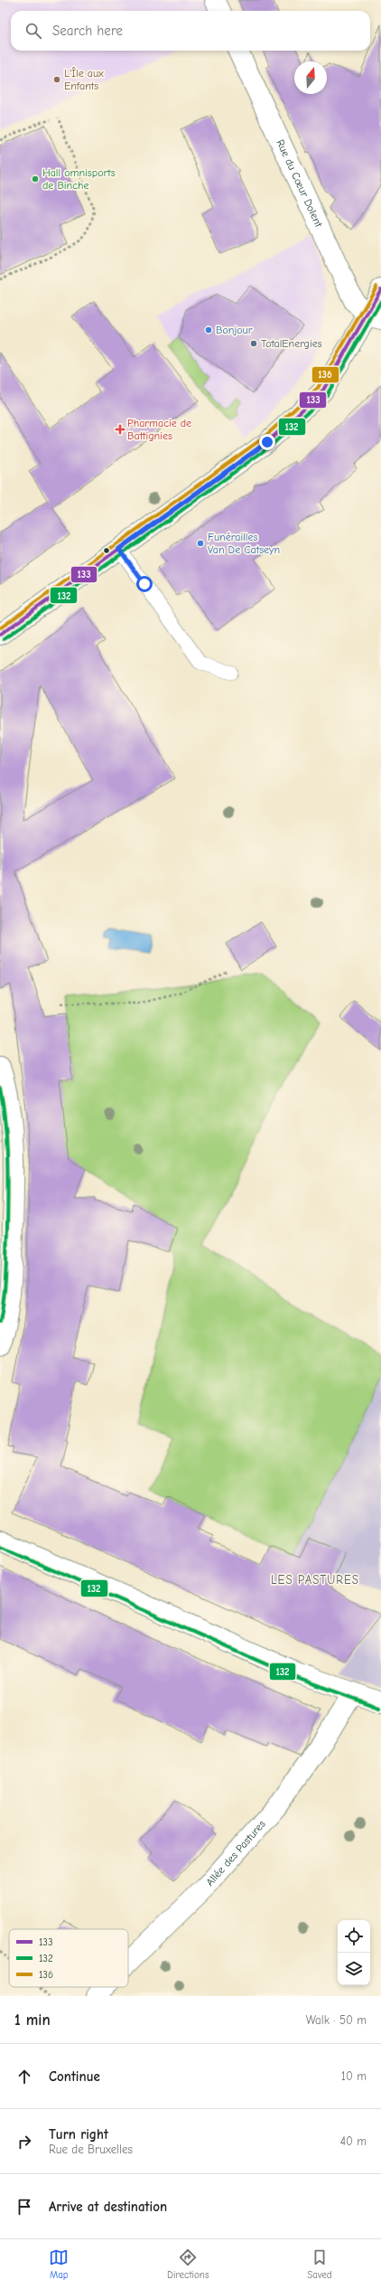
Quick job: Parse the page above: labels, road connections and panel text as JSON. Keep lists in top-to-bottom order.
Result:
{
  "streets": {
    "street": ["Rue du Cœur Dolent", "Allée des Pastures"]
  },
  "districts": ["LES PASTURES"],
  "places": {
    "other": [
      "L'Île aux Enfants",
      "Hall omnisports de Binche",
      "Bonjour",
      "TotalEnergies",
      "Funérailles Van De Catseyn"
    ],
    "health": ["Pharmacie de Battignies"]
  },
  "lines": ["transit line 136", "transit line 133", "transit line 132"],
  "legend": ["133", "132", "136"],
  "north": "top",
  "page": {
    "search": "Search here",
    "heading": ["1 min", "Walk · 50 m"],
    "list": [
      ["Continue", "10 m"],
      ["Turn right", "Rue de Bruxelles", "40 m"],
      "Arrive at destination"
    ],
    "nav": ["Map", "Directions", "Saved"]
  }
}
